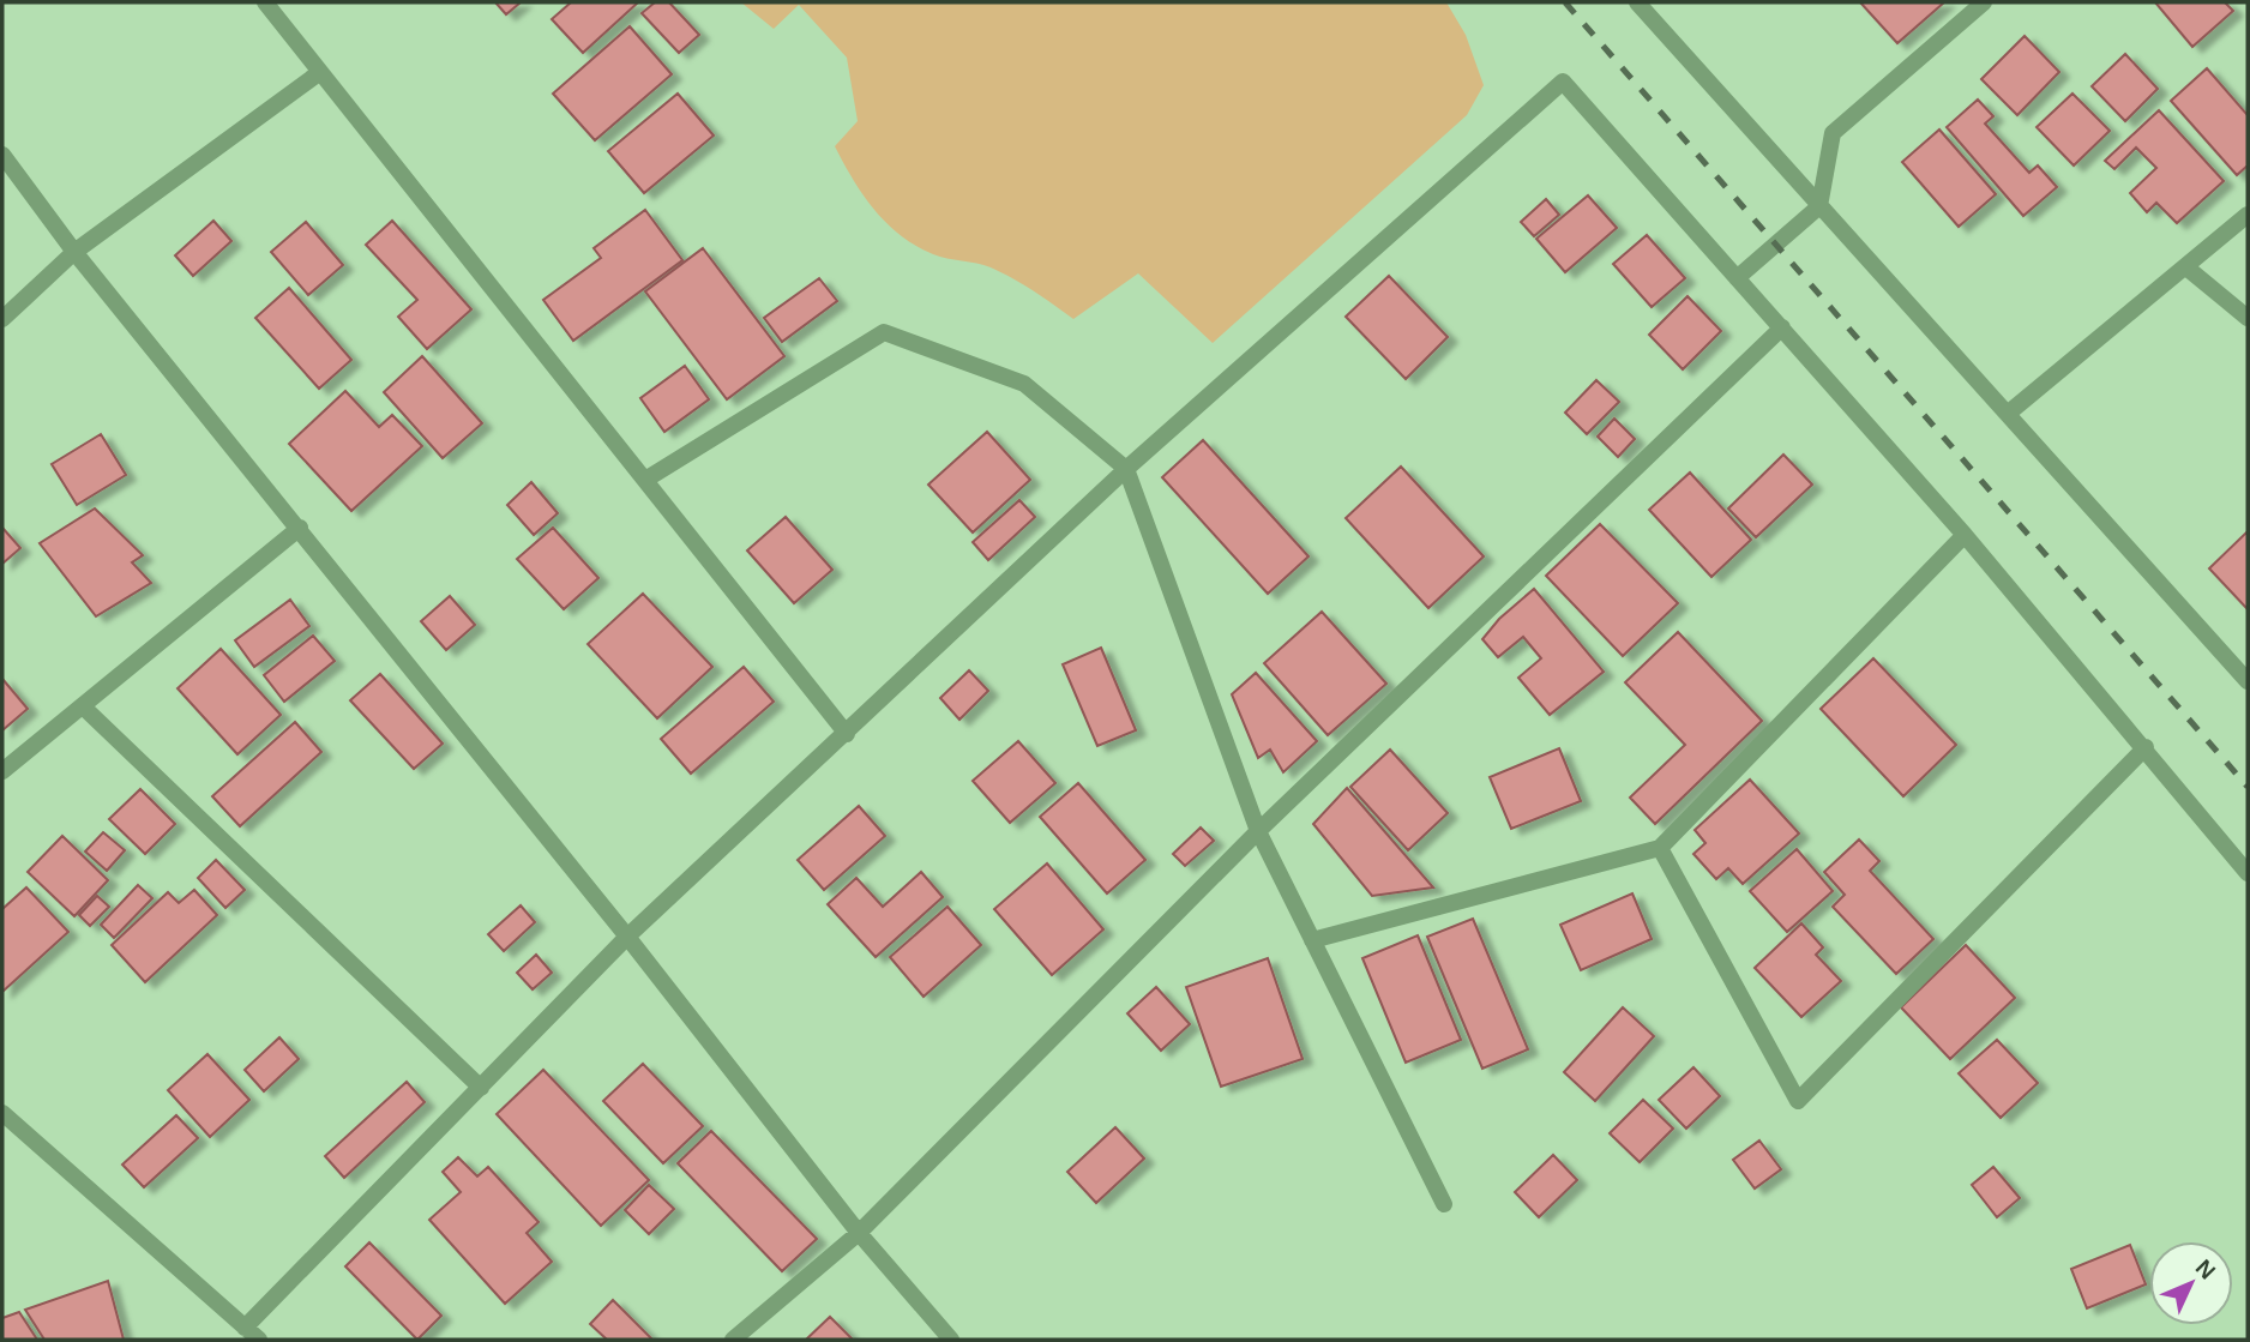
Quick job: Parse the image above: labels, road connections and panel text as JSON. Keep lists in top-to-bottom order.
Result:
{
  "north": "top right"
}
